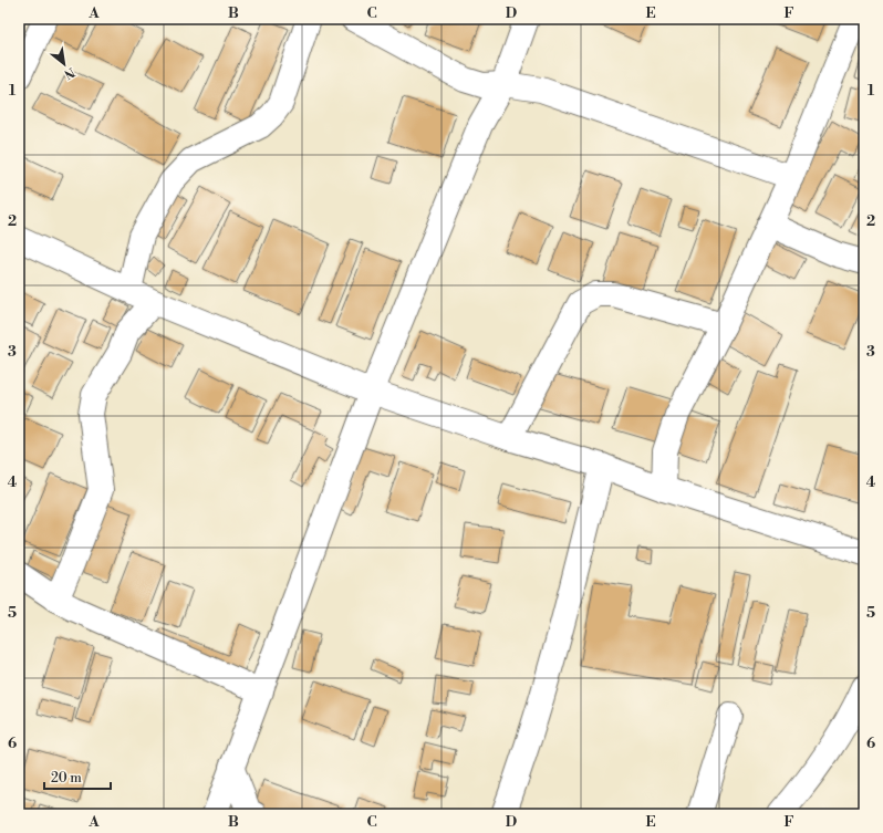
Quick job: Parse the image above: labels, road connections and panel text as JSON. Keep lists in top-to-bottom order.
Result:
{
  "scale_bar": "20 m",
  "north": "bottom right",
  "grid": {
    "columns": [
      "A",
      "B",
      "C",
      "D",
      "E",
      "F"
    ],
    "rows": [
      "1",
      "2",
      "3",
      "4",
      "5",
      "6"
    ]
  }
}
